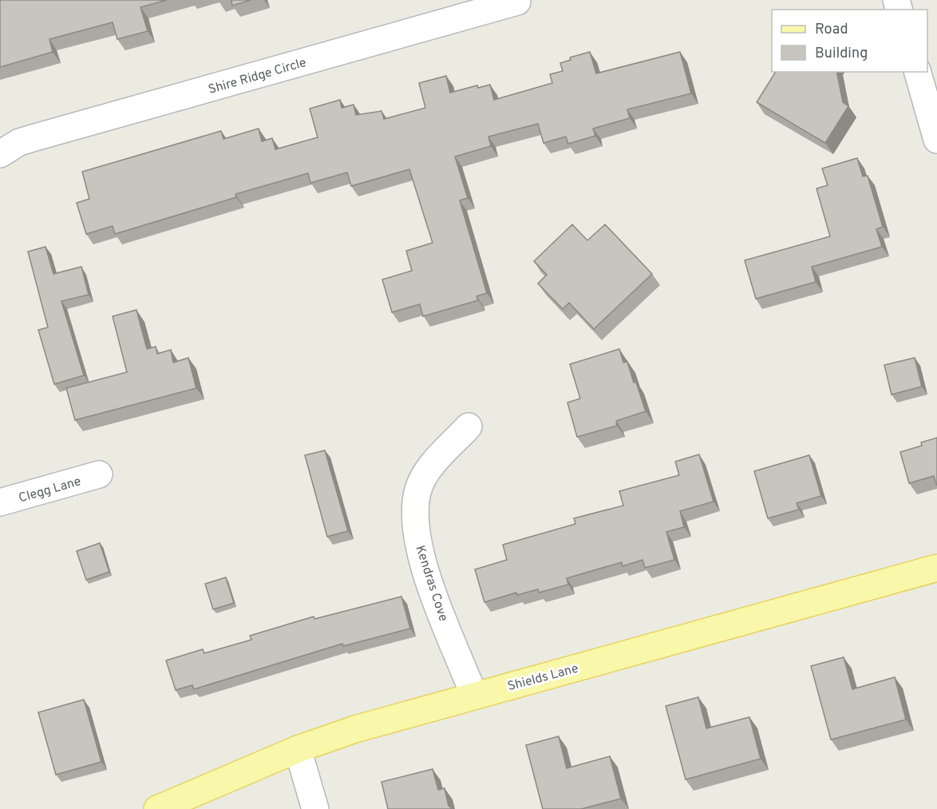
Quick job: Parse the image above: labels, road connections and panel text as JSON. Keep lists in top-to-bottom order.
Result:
{
  "streets": {
    "main road": ["Shields Lane"],
    "street": ["Shire Ridge Circle", "Clegg Lane", "Kendras Cove"]
  },
  "crossings": [
    ["Kendras Cove", "Shields Lane"]
  ],
  "legend": ["Road", "Building"]
}
